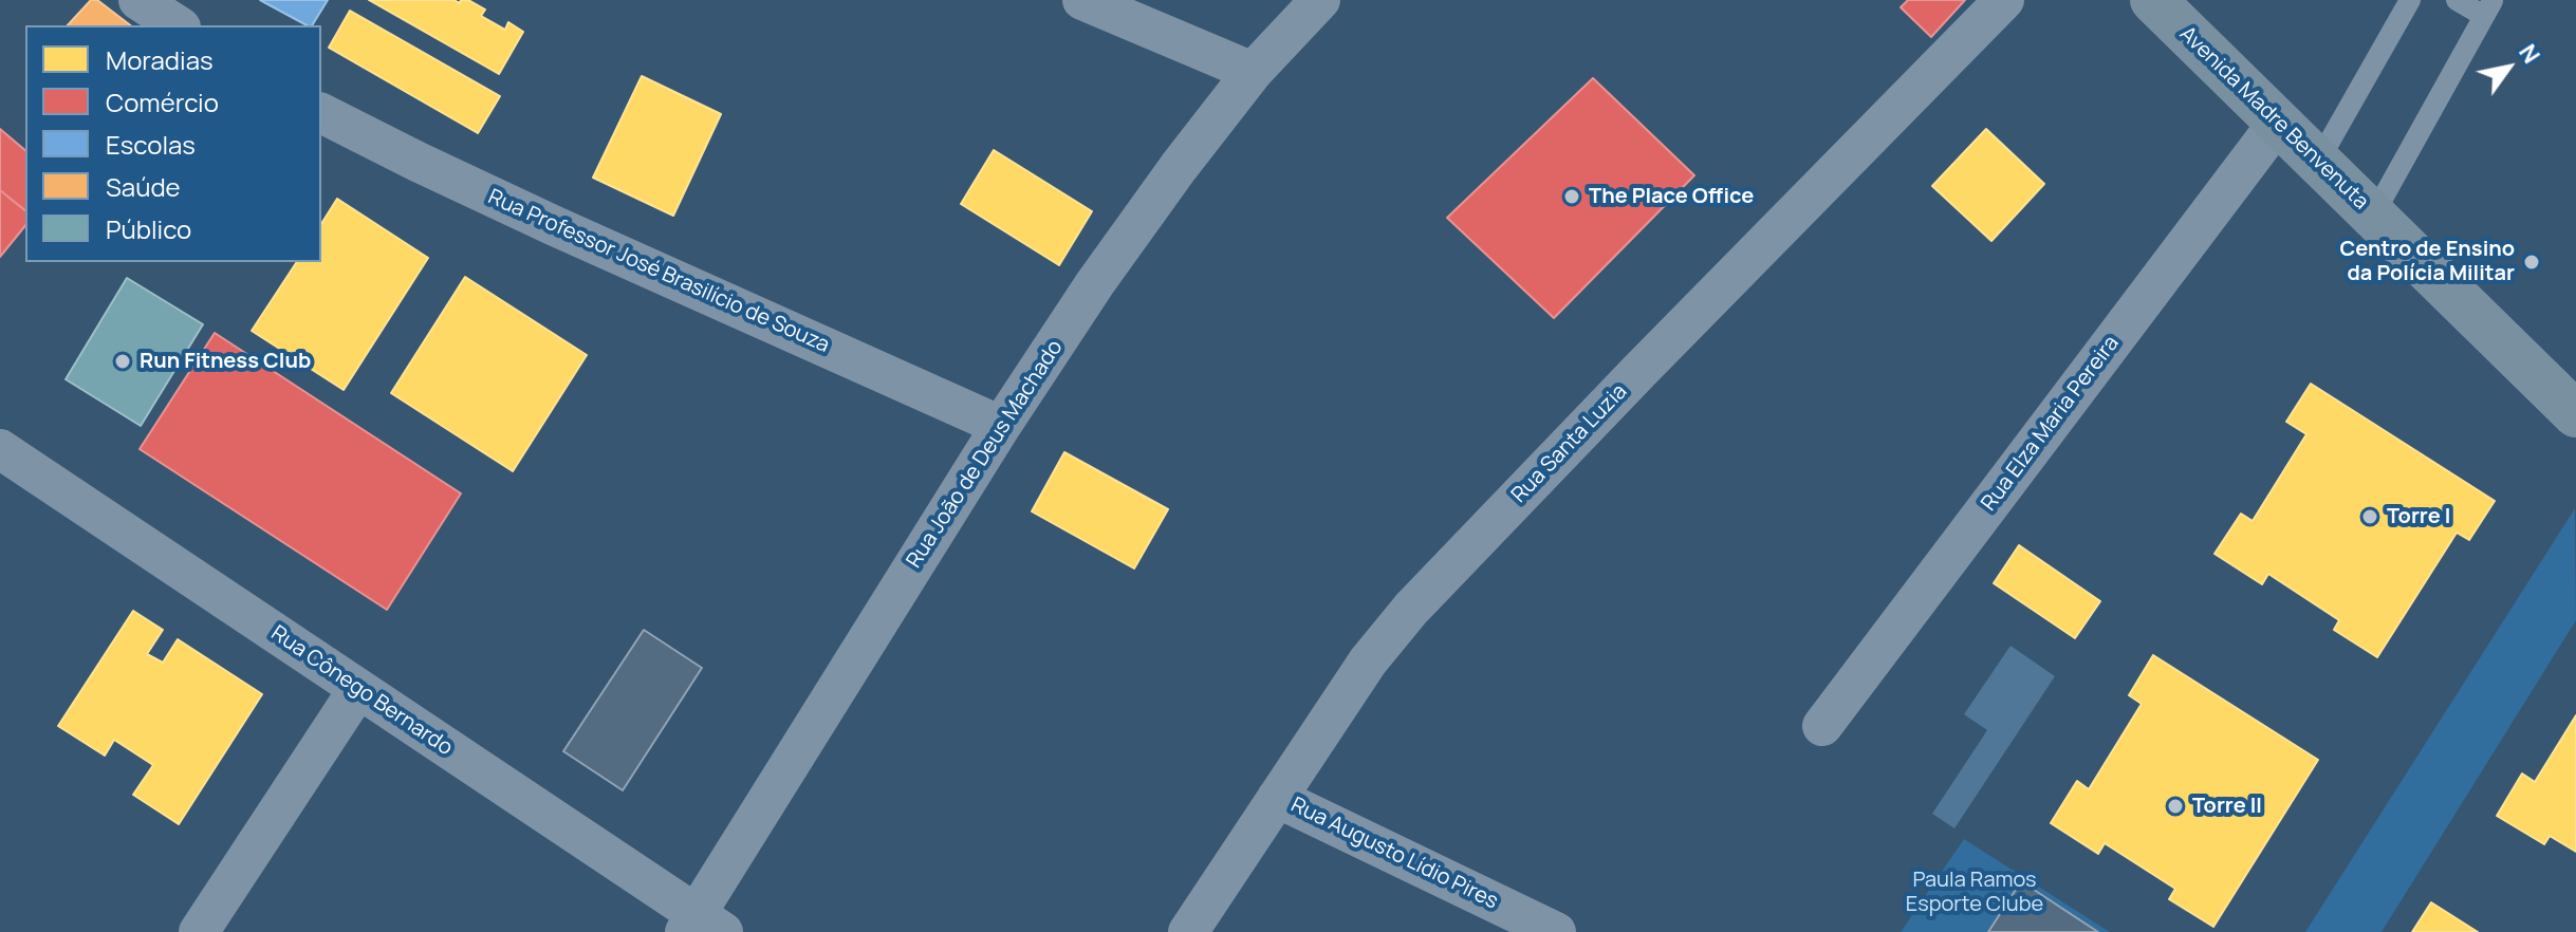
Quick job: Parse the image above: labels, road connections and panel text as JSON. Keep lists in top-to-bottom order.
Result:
{
  "streets": {
    "main road": ["Avenida Madre Benvenuta"],
    "street": [
      "Rua Professor José Brasilício de Souza",
      "Rua Elza Maria Pereira",
      "Rua Santa Luzia",
      "Rua João de Deus Machado",
      "Rua Cônego Bernardo",
      "Rua Augusto Lídio Pires"
    ]
  },
  "crossings": [
    ["Avenida Madre Benvenuta", "Rua Elza Maria Pereira"],
    ["Rua Professor José Brasilício de Souza", "Rua João de Deus Machado"],
    ["Rua Santa Luzia", "Rua Augusto Lídio Pires"],
    ["Rua João de Deus Machado", "Rua Cônego Bernardo"]
  ],
  "parks": ["Paula Ramos Esporte Clube"],
  "places": [
    "The Place Office",
    "Centro de Ensino da Polícia Militar",
    "Run Fitness Club",
    "Torre I",
    "Torre II"
  ],
  "legend": [
    "Moradias",
    "Comércio",
    "Escolas",
    "Saúde",
    "Público"
  ],
  "north": "top right"
}
